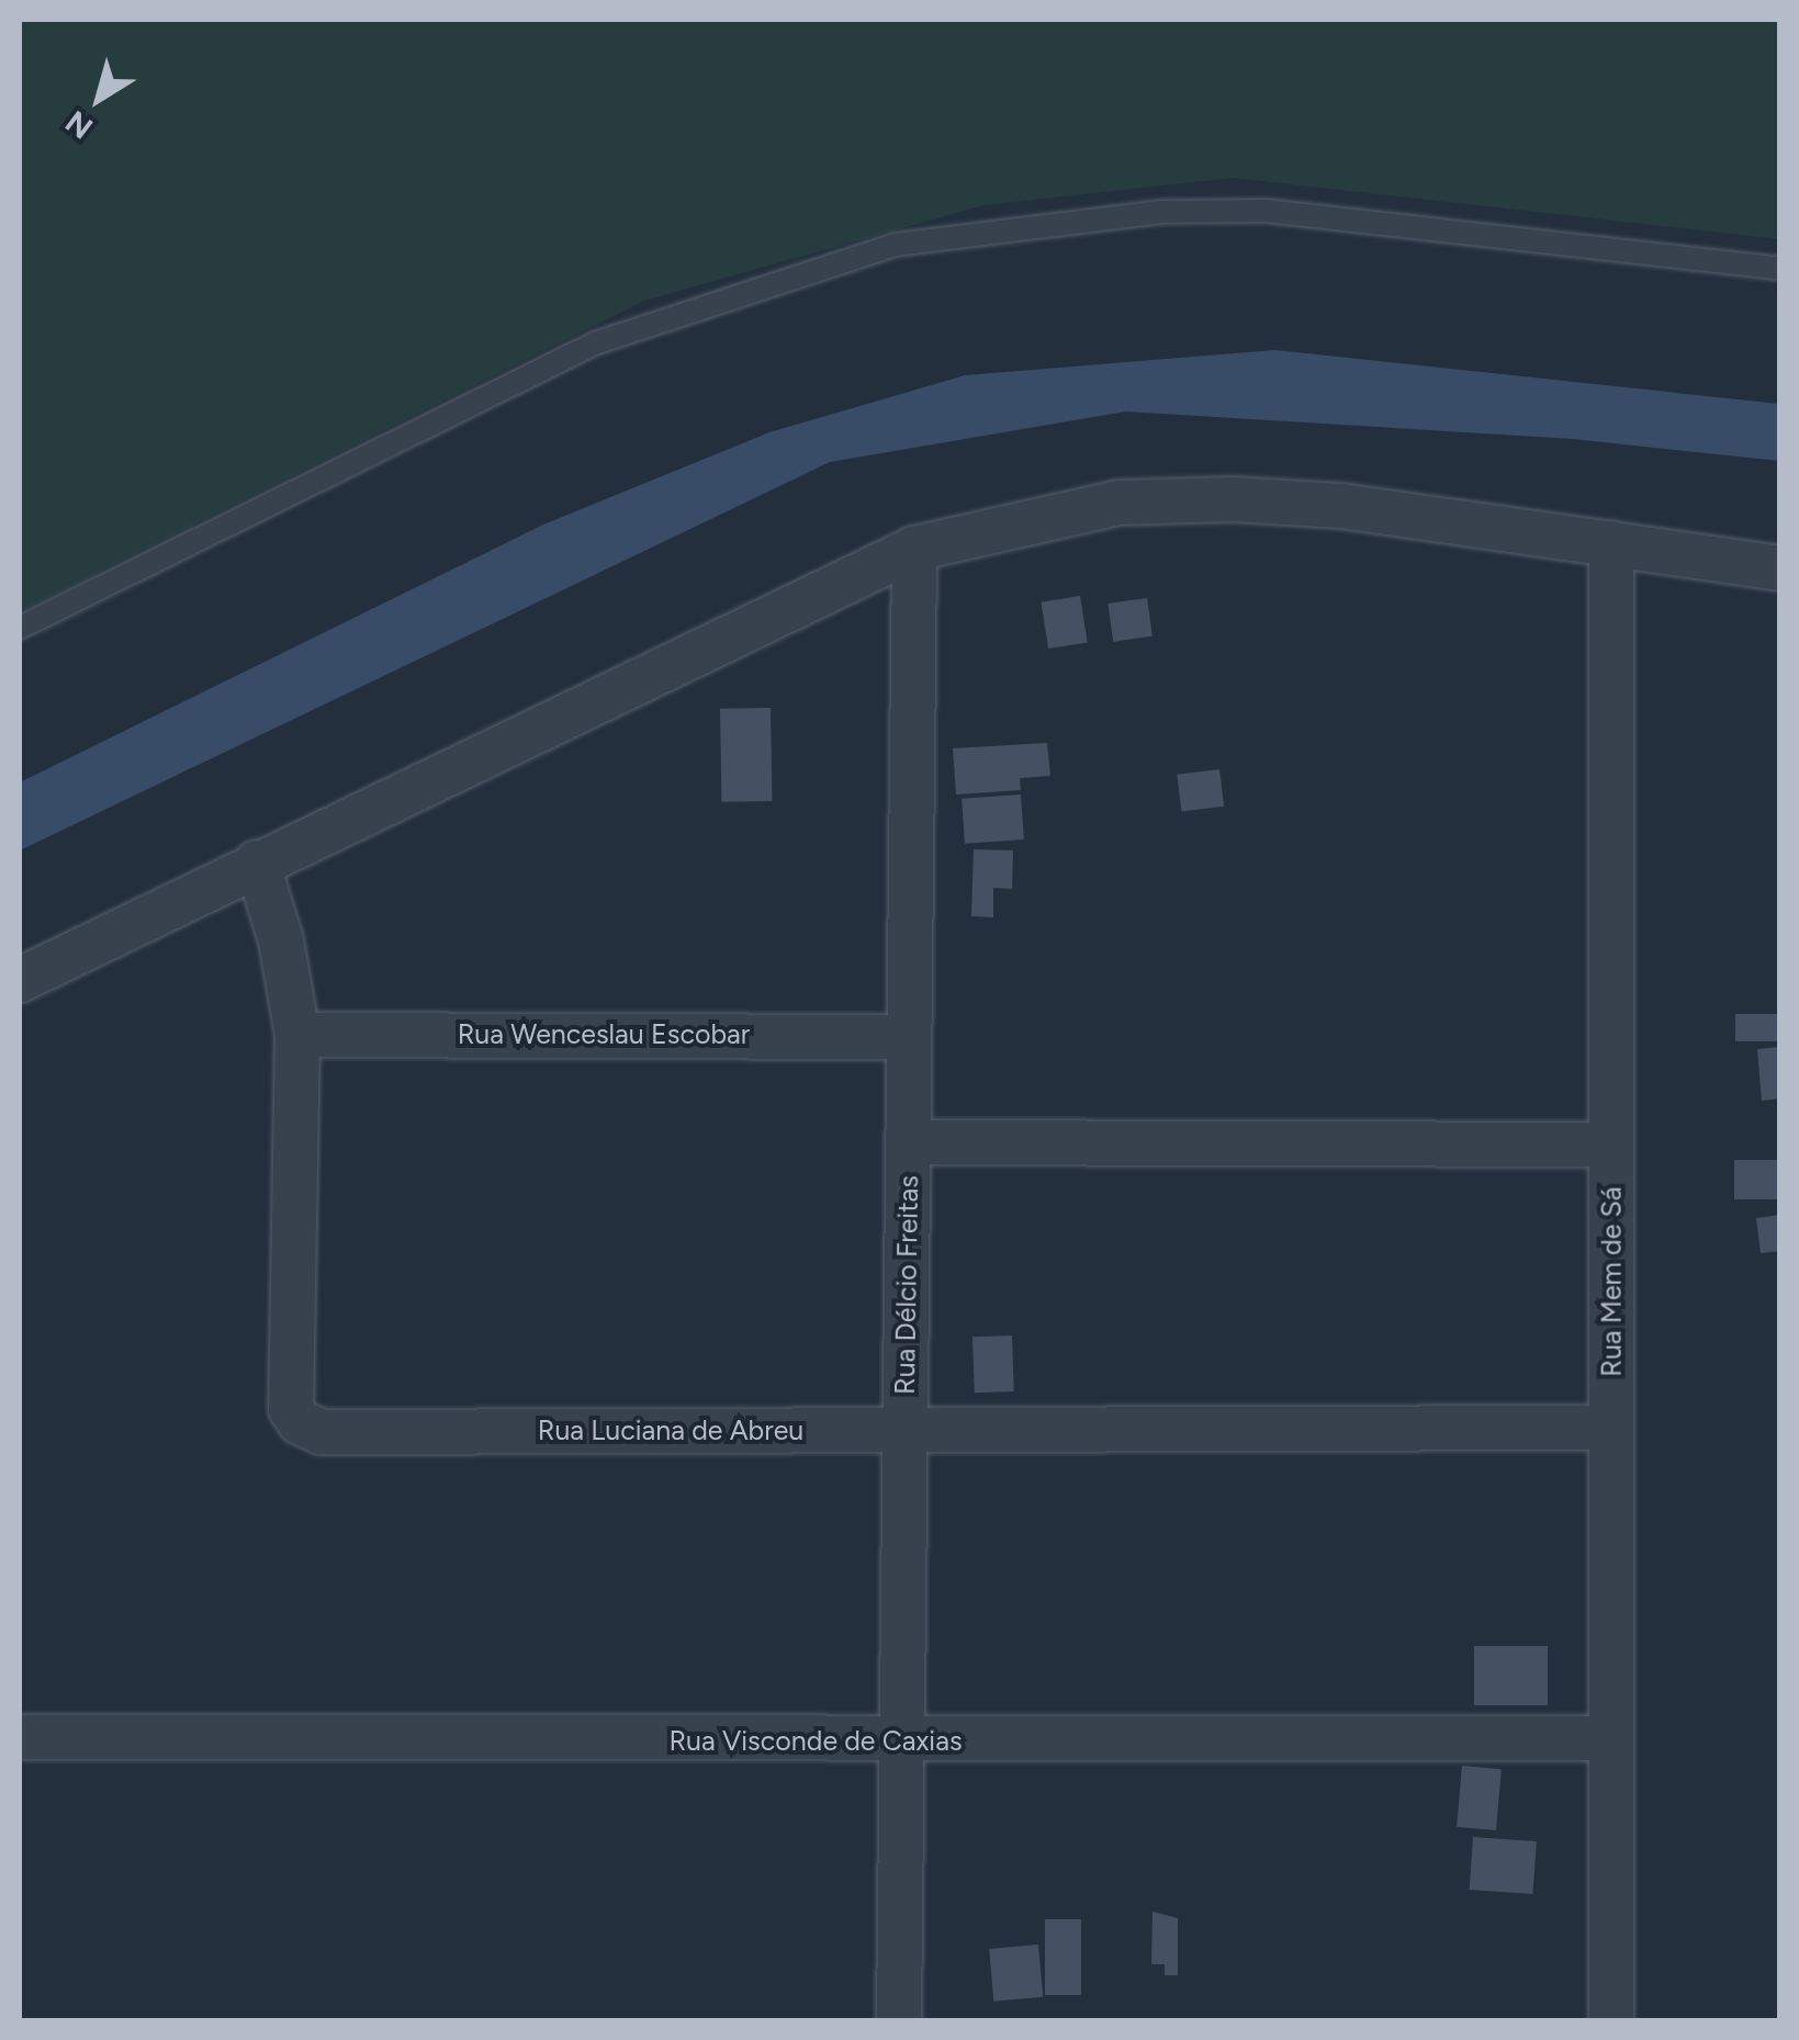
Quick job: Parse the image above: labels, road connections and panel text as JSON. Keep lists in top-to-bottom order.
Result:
{
  "streets": {
    "street": [
      "Rua Wenceslau Escobar",
      "Rua Mem de Sá",
      "Rua Délcio Freitas",
      "Rua Luciana de Abreu",
      "Rua Visconde de Caxias"
    ]
  },
  "crossings": [
    ["Rua Wenceslau Escobar", "Rua Délcio Freitas"],
    ["Rua Wenceslau Escobar", "Rua Luciana de Abreu"],
    ["Rua Mem de Sá", "Rua Luciana de Abreu"],
    ["Rua Mem de Sá", "Rua Visconde de Caxias"],
    ["Rua Délcio Freitas", "Rua Luciana de Abreu"],
    ["Rua Délcio Freitas", "Rua Visconde de Caxias"]
  ],
  "north": "bottom left"
}
